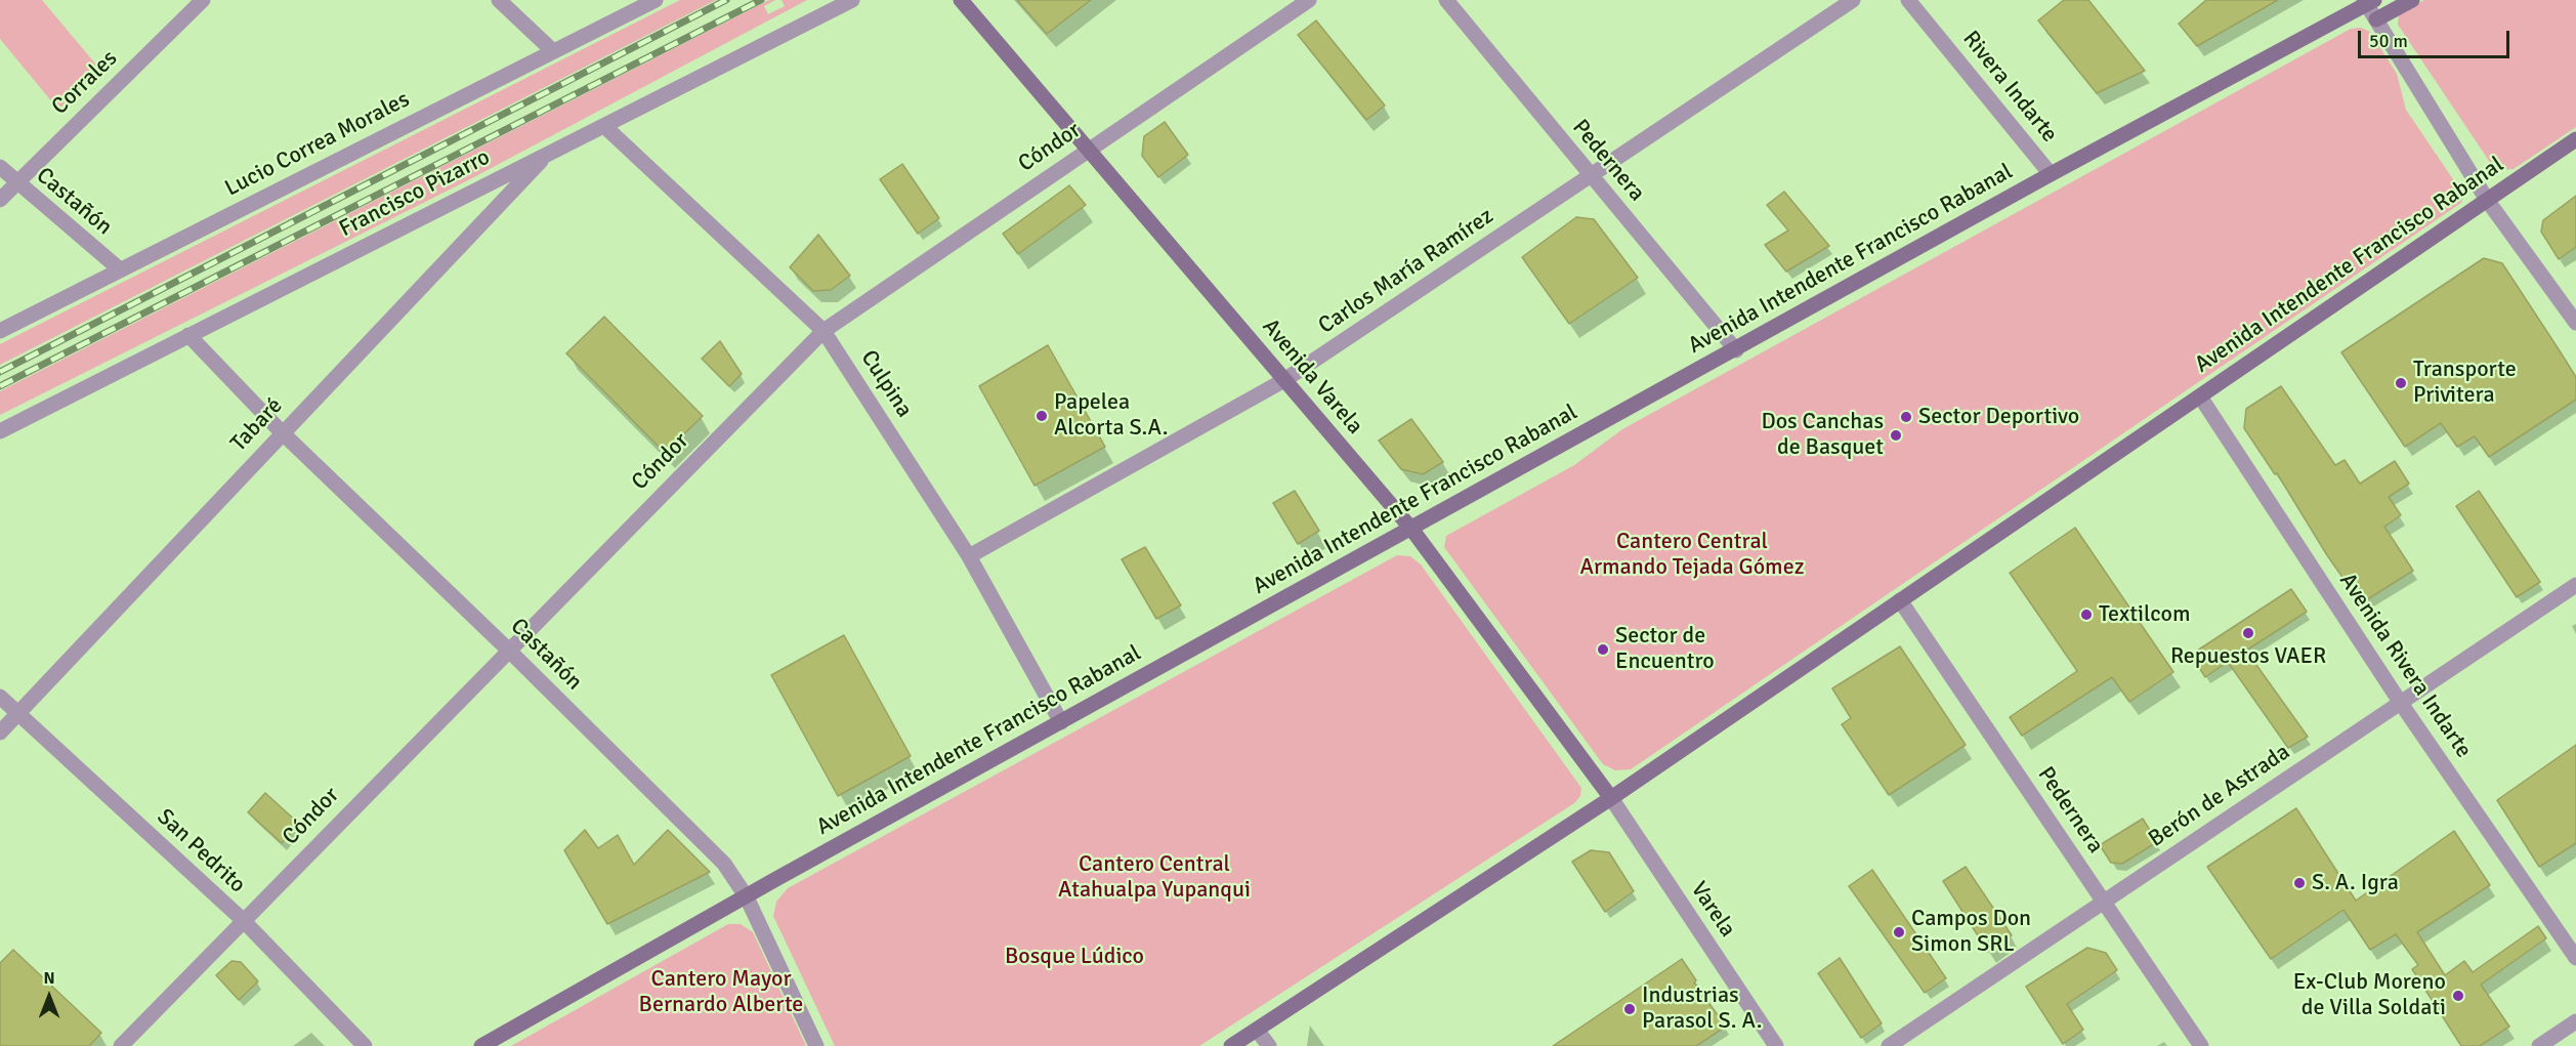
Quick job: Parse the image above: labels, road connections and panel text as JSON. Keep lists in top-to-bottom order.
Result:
{
  "streets": {
    "main road": ["Avenida Intendente Francisco Rabanal", "Avenida Varela"],
    "street": [
      "Corrales",
      "Rivera Indarte",
      "Lucio Correa Morales",
      "Cóndor",
      "Pedernera",
      "Francisco Pizarro",
      "Castañón",
      "Carlos María Ramírez",
      "Culpina",
      "Tabaré",
      "Avenida Rivera Indarte",
      "Berón de Astrada",
      "San Pedrito",
      "Varela"
    ]
  },
  "crossings": [
    ["Corrales", "Castañón"],
    ["Rivera Indarte", "Avenida Intendente Francisco Rabanal"],
    ["Lucio Correa Morales", "Castañón"],
    ["Cóndor", "Castañón"],
    ["Cóndor", "Avenida Varela"],
    ["Cóndor", "Culpina"],
    ["Cóndor", "San Pedrito"],
    ["Pedernera", "Avenida Intendente Francisco Rabanal"],
    ["Pedernera", "Carlos María Ramírez"],
    ["Pedernera", "Berón de Astrada"],
    ["Francisco Pizarro", "Castañón"],
    ["Francisco Pizarro", "Culpina"],
    ["Francisco Pizarro", "Tabaré"],
    ["Castañón", "Avenida Intendente Francisco Rabanal"],
    ["Castañón", "Tabaré"],
    ["Avenida Intendente Francisco Rabanal", "Avenida Varela"],
    ["Avenida Intendente Francisco Rabanal", "Culpina"],
    ["Avenida Intendente Francisco Rabanal", "Avenida Rivera Indarte"],
    ["Avenida Intendente Francisco Rabanal", "Varela"],
    ["Carlos María Ramírez", "Avenida Varela"],
    ["Carlos María Ramírez", "Culpina"],
    ["Avenida Varela", "Varela"],
    ["Tabaré", "San Pedrito"],
    ["Avenida Rivera Indarte", "Berón de Astrada"]
  ],
  "parks": [
    "Cantero Central Armando Tejada Gómez",
    "Cantero Central Atahualpa Yupanqui",
    "Bosque Lúdico",
    "Cantero Mayor Bernardo Alberte"
  ],
  "places": [
    "Transporte Privitera",
    "Papelea Alcorta S.A.",
    "Sector Deportivo",
    "Dos Canchas de Basquet",
    "Textilcom",
    "Repuestos VAER",
    "Sector de Encuentro",
    "S. A. Igra",
    "Campos Don Simon SRL",
    "Ex-Club Moreno de Villa Soldati",
    "Industrias Parasol S. A."
  ],
  "scale_bar": "50 m",
  "north": "top"
}
